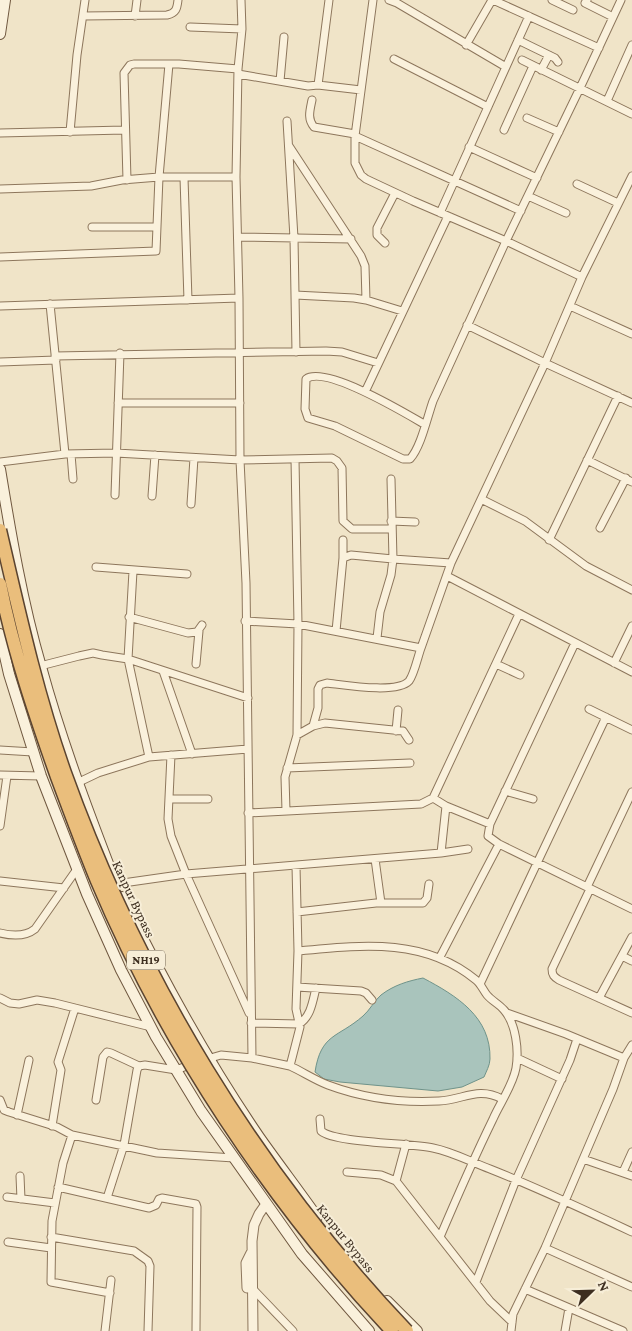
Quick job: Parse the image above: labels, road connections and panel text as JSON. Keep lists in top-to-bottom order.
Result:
{
  "streets": {
    "highway": ["Kanpur Bypass", "NH19"]
  },
  "north": "top right"
}
